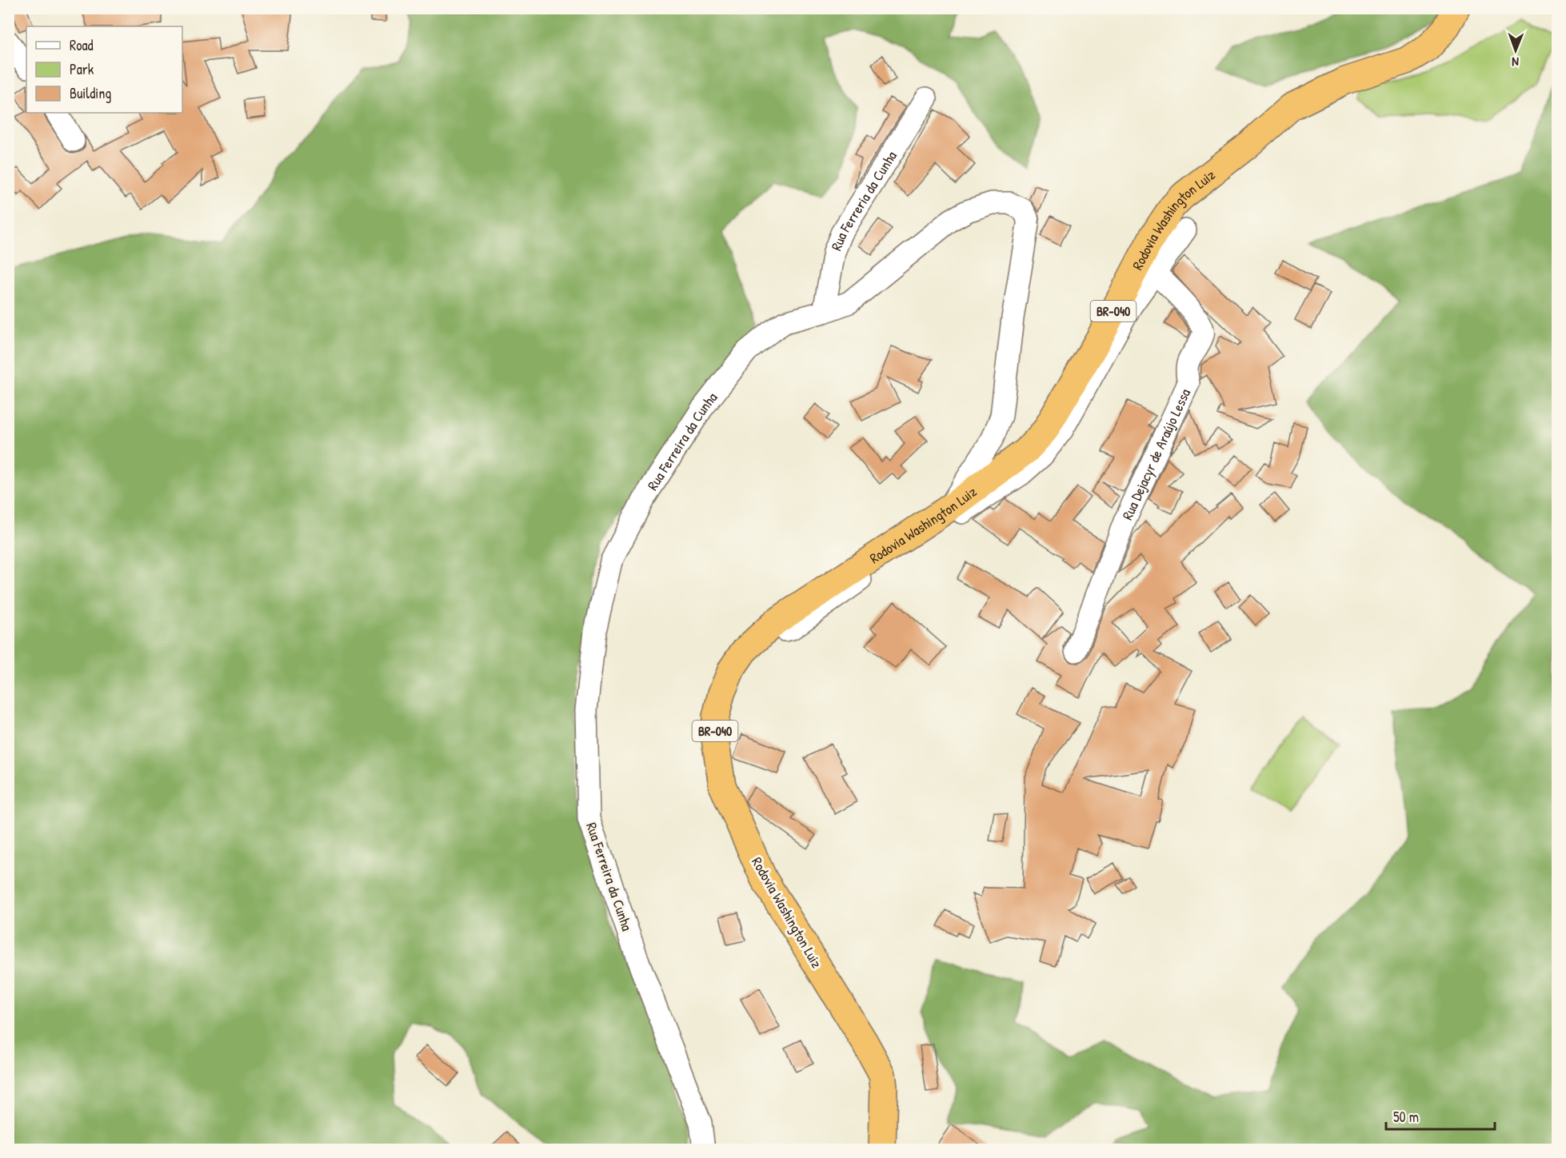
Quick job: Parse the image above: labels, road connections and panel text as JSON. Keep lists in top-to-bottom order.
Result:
{
  "streets": {
    "highway": ["Rodovia Washington Luiz", "BR-040"],
    "street": ["Rua Ferreria da Cunha", "Rua Ferreira da Cunha", "Rua Dejacyr de Araújo Lessa"]
  },
  "crossings": [
    ["Rua Ferreria da Cunha", "Rua Ferreira da Cunha"],
    ["Rodovia Washington Luiz", "Rua Ferreira da Cunha"]
  ],
  "legend": ["Road", "Park", "Building"],
  "scale_bar": "50 m",
  "north": "bottom"
}
